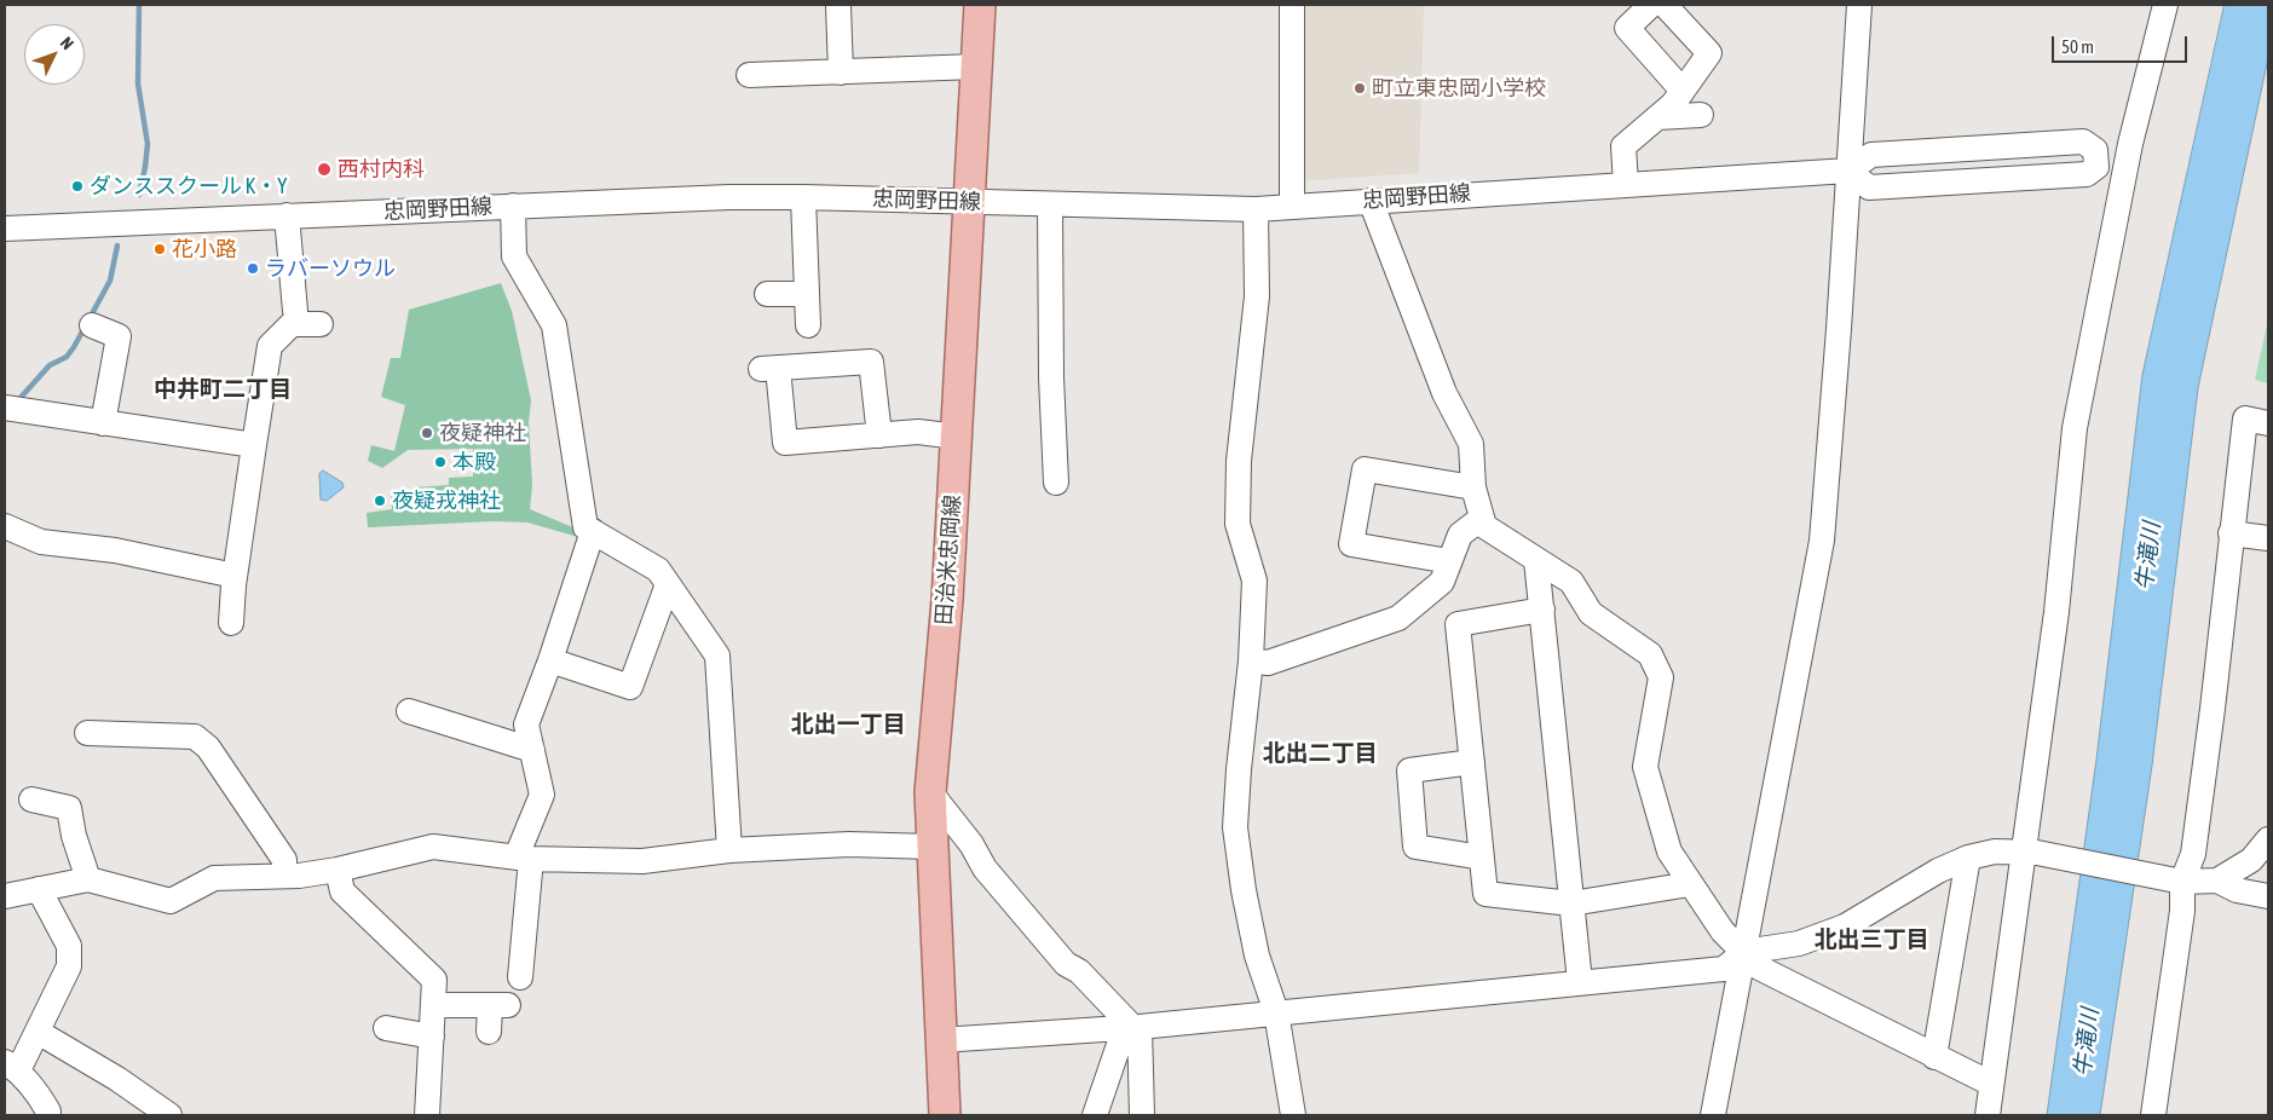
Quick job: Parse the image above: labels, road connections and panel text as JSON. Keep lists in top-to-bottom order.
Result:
{
  "streets": {
    "main road": ["田治米忠岡線"],
    "street": ["忠岡野田線"]
  },
  "crossings": [
    ["忠岡野田線", "田治米忠岡線"]
  ],
  "districts": [
    "中井町二丁目",
    "北出一丁目",
    "北出二丁目",
    "北出三丁目"
  ],
  "water": ["牛滝川"],
  "places": [
    "町立東忠岡小学校",
    "西村内科",
    "ダンススクール K・Y",
    "花小路",
    "ラバーソウル",
    "夜疑神社",
    "本殿",
    "夜疑戎神社"
  ],
  "scale_bar": "50 m",
  "north": "top right"
}
